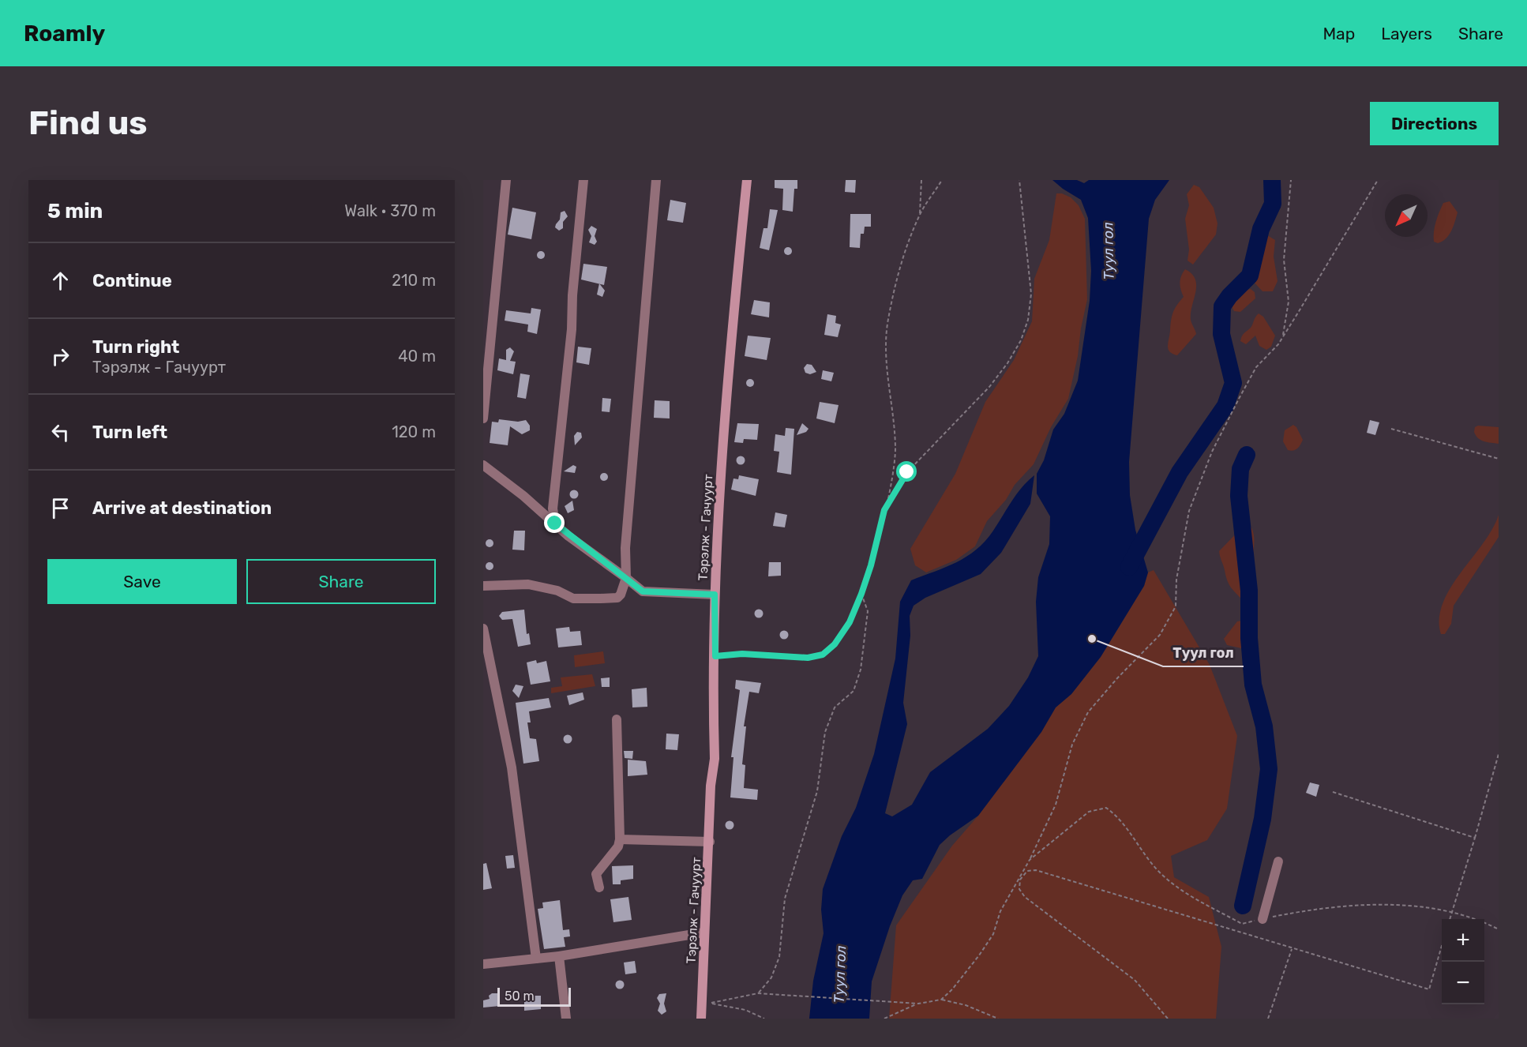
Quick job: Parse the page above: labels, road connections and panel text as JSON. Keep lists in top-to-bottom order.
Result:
{
  "streets": {
    "main road": ["Тэрэлж - Гачуурт"]
  },
  "water": ["Туул гол"],
  "places": ["Туул гол"],
  "scale_bar": "50 m",
  "north": "bottom left",
  "page": {
    "header": "Roamly",
    "nav": ["Map", "Layers", "Share"],
    "buttons": [
      "Directions",
      ["Save", "Share"]
    ],
    "title": "Find us",
    "heading": ["5 min", "Walk · 370 m"],
    "list": [
      ["Continue", "210 m"],
      ["Turn right", "Тэрэлж - Гачуурт", "40 m"],
      ["Turn left", "120 m"],
      "Arrive at destination"
    ],
    "map_buttons": ["+", "−"],
    "scale": "50 m"
  }
}
